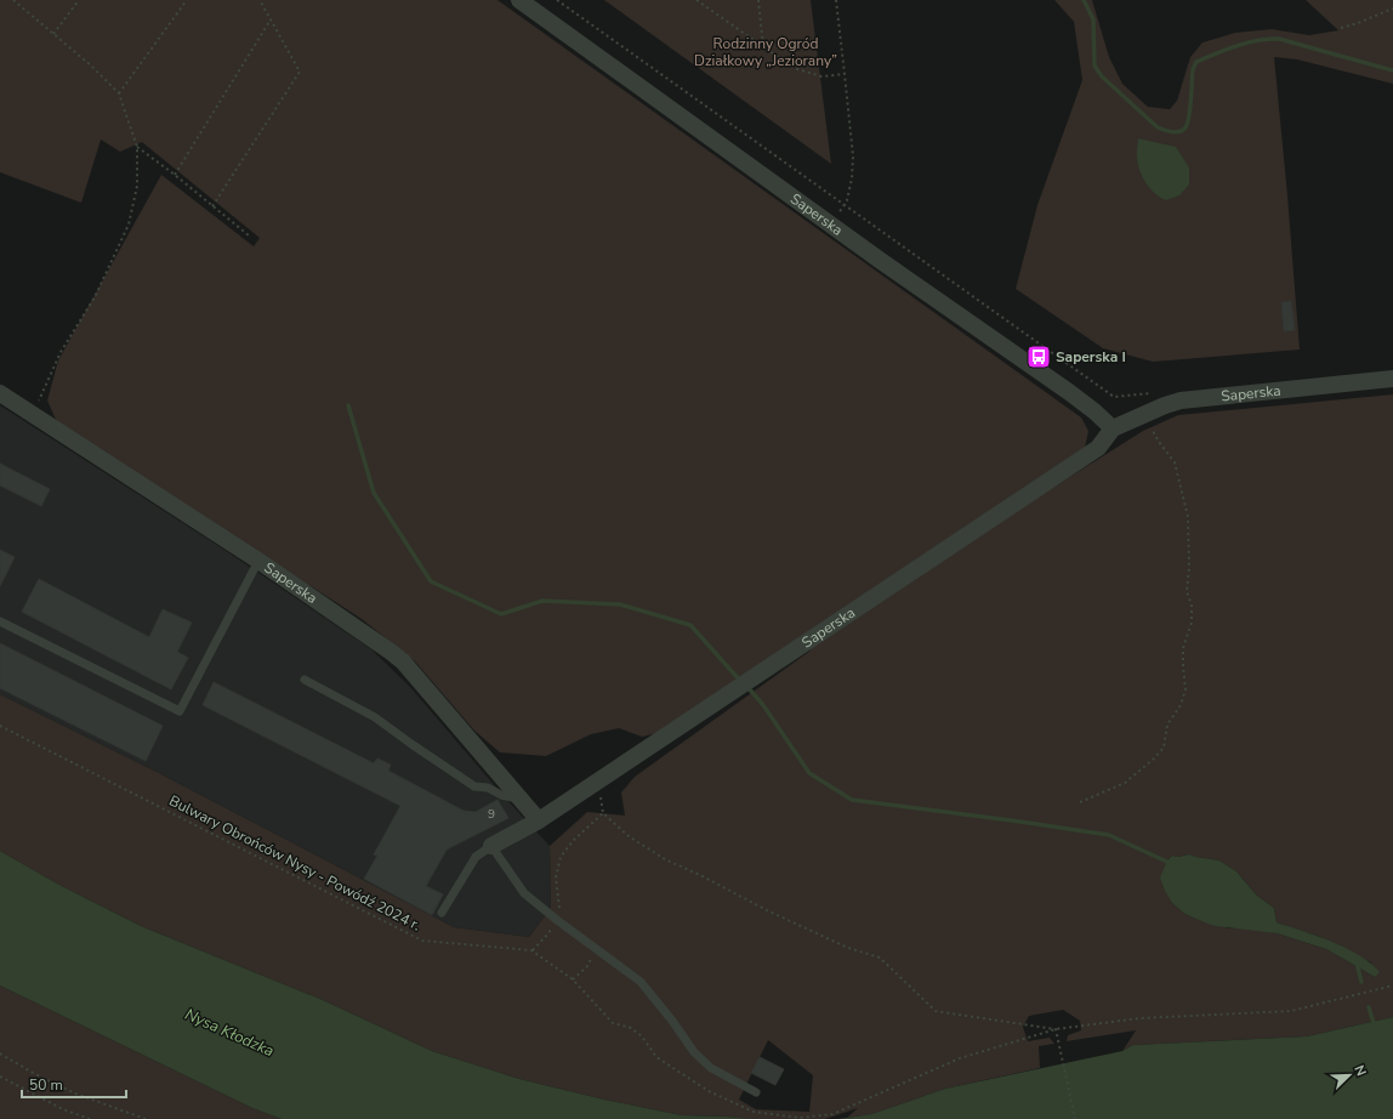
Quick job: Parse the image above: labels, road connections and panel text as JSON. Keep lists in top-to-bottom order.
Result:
{
  "streets": {
    "street": ["Saperska"],
    "path": ["Bulwary Obrońców Nysy - Powódź 2024 r."]
  },
  "water": ["Nysa Kłodzka"],
  "parks": ["Rodzinny Ogród Działkowy „Jeziorany”"],
  "places": {
    "bus stop": ["Saperska I"]
  },
  "house_numbers": ["9"],
  "scale_bar": "50 m",
  "north": "top right"
}
